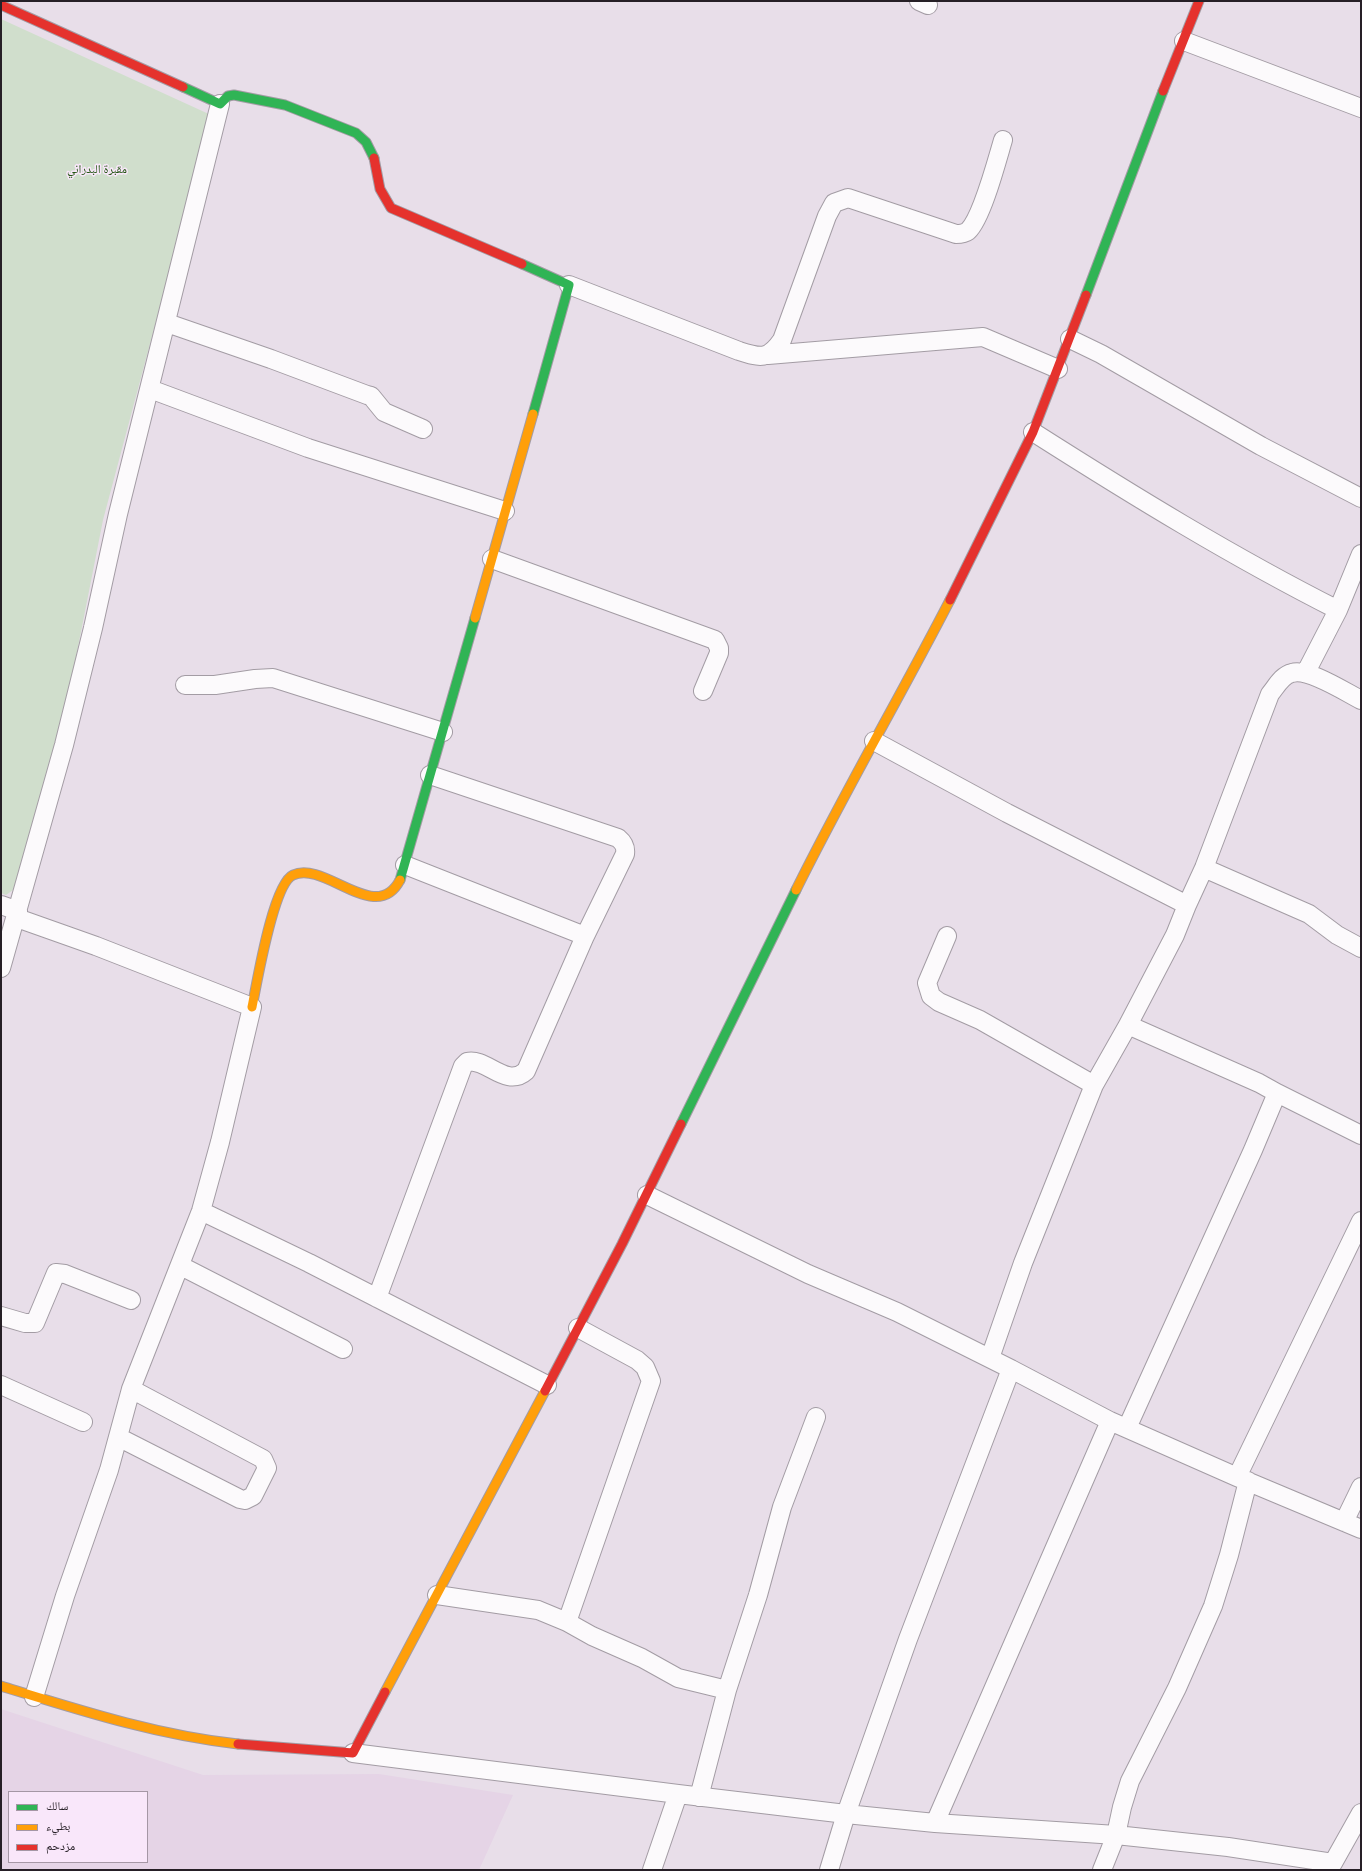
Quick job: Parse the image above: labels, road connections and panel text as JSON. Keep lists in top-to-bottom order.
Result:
{
  "parks": ["مقبرة البدراني"],
  "legend": ["سالك", "بطيء", "مزدحم"]
}
